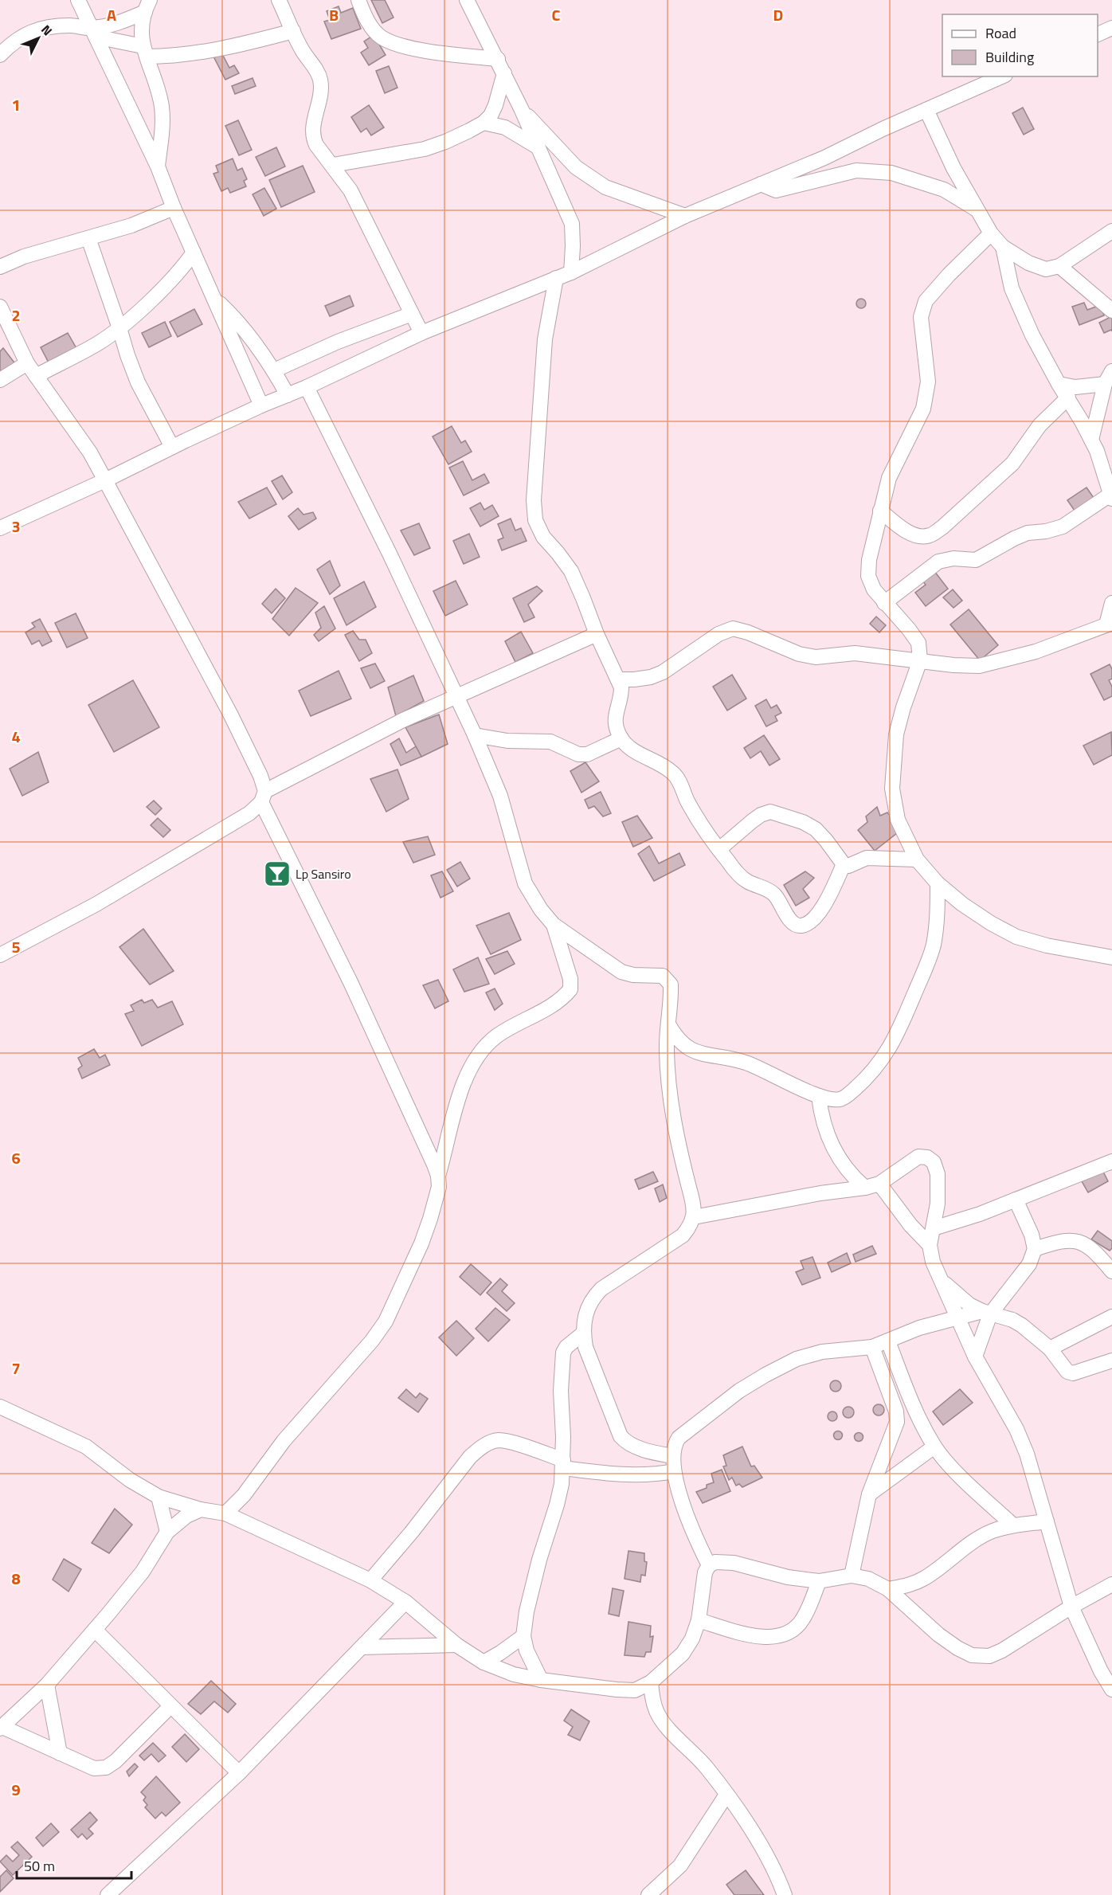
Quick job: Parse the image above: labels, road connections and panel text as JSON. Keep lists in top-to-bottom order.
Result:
{
  "places": {
    "bar": ["Lp Sansiro"]
  },
  "legend": ["Road", "Building"],
  "scale_bar": "50 m",
  "north": "top right",
  "grid": {
    "columns": [
      "A",
      "B",
      "C",
      "D"
    ],
    "rows": [
      "1",
      "2",
      "3",
      "4",
      "5",
      "6",
      "7",
      "8",
      "9"
    ]
  }
}
